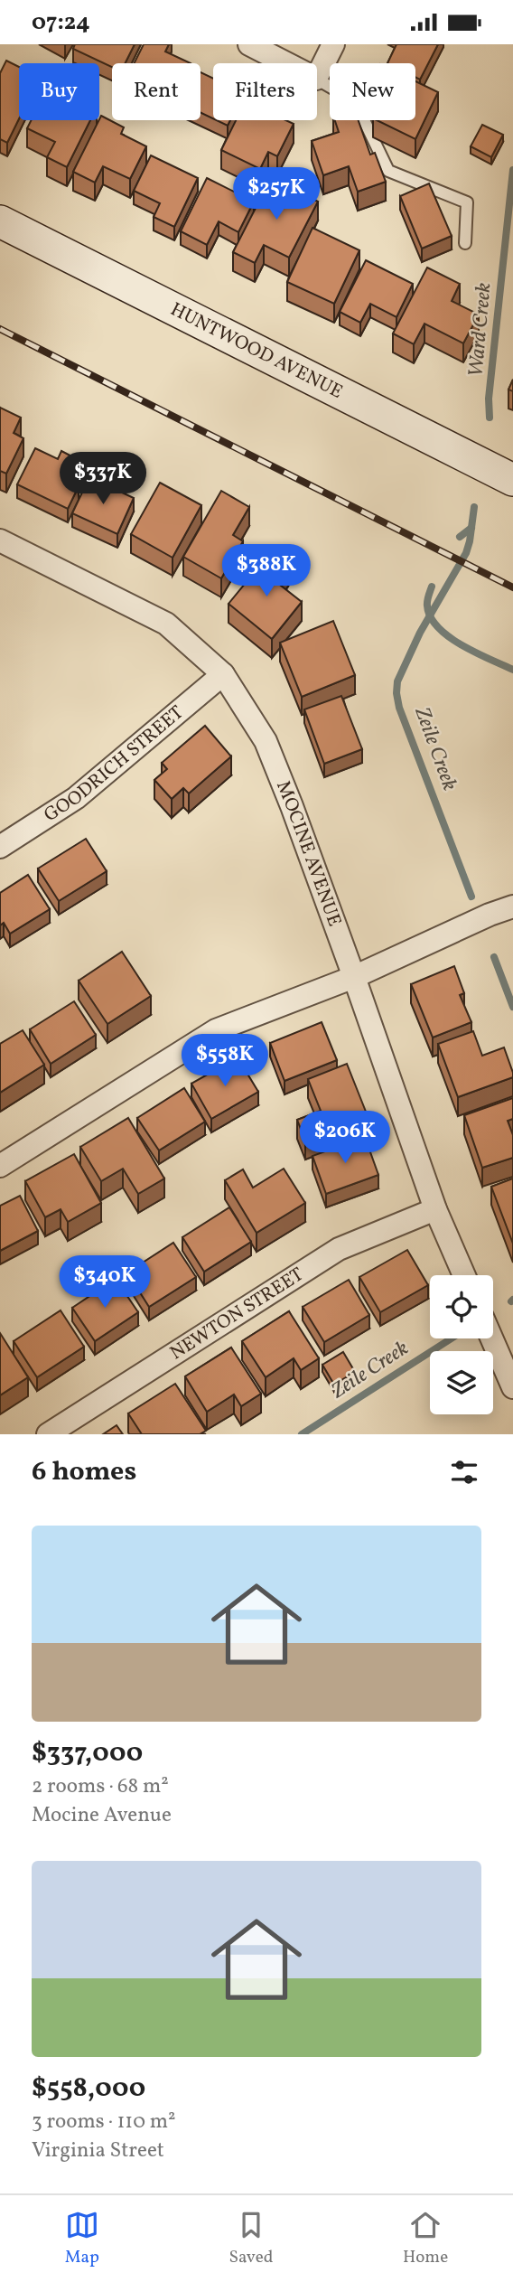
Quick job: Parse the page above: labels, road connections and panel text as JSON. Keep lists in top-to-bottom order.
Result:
{
  "streets": {
    "street": [
      "HUNTWOOD AVENUE",
      "GOODRICH STREET",
      "MOCINE AVENUE",
      "NEWTON STREET"
    ]
  },
  "crossings": [
    ["GOODRICH STREET", "MOCINE AVENUE"],
    ["MOCINE AVENUE", "NEWTON STREET"]
  ],
  "water": ["Ward Creek", "Zeile Creek"],
  "page": {
    "status": "07:24",
    "chip": [
      "Buy",
      "Rent",
      "Filters",
      "New"
    ],
    "price": [
      "$257K",
      "$337K",
      "$388K",
      "$558K",
      "$206K",
      "$340K"
    ],
    "heading": "6 homes",
    "list": [
      {
        "name": "$337,000",
        "note": "2 rooms · 68 m² · Mocine Avenue"
      },
      {
        "name": "$558,000",
        "note": "3 rooms · 110 m² · Virginia Street"
      }
    ],
    "tabs": ["Map", "Saved", "Home"]
  }
}
